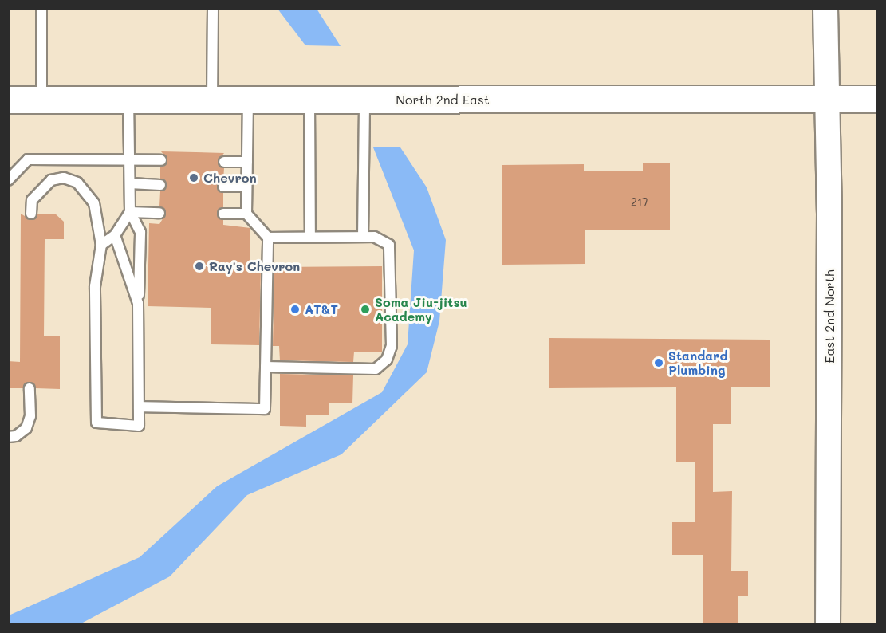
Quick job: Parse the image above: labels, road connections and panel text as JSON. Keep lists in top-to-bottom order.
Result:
{
  "streets": {
    "main road": ["North 2nd East"],
    "street": ["East 2nd North"]
  },
  "crossings": [
    ["North 2nd East", "East 2nd North"]
  ],
  "places": [
    "Chevron",
    "Ray's Chevron",
    "AT&T",
    "Soma Jiu-jitsu Academy",
    "Standard Plumbing"
  ],
  "house_numbers": ["217"]
}
